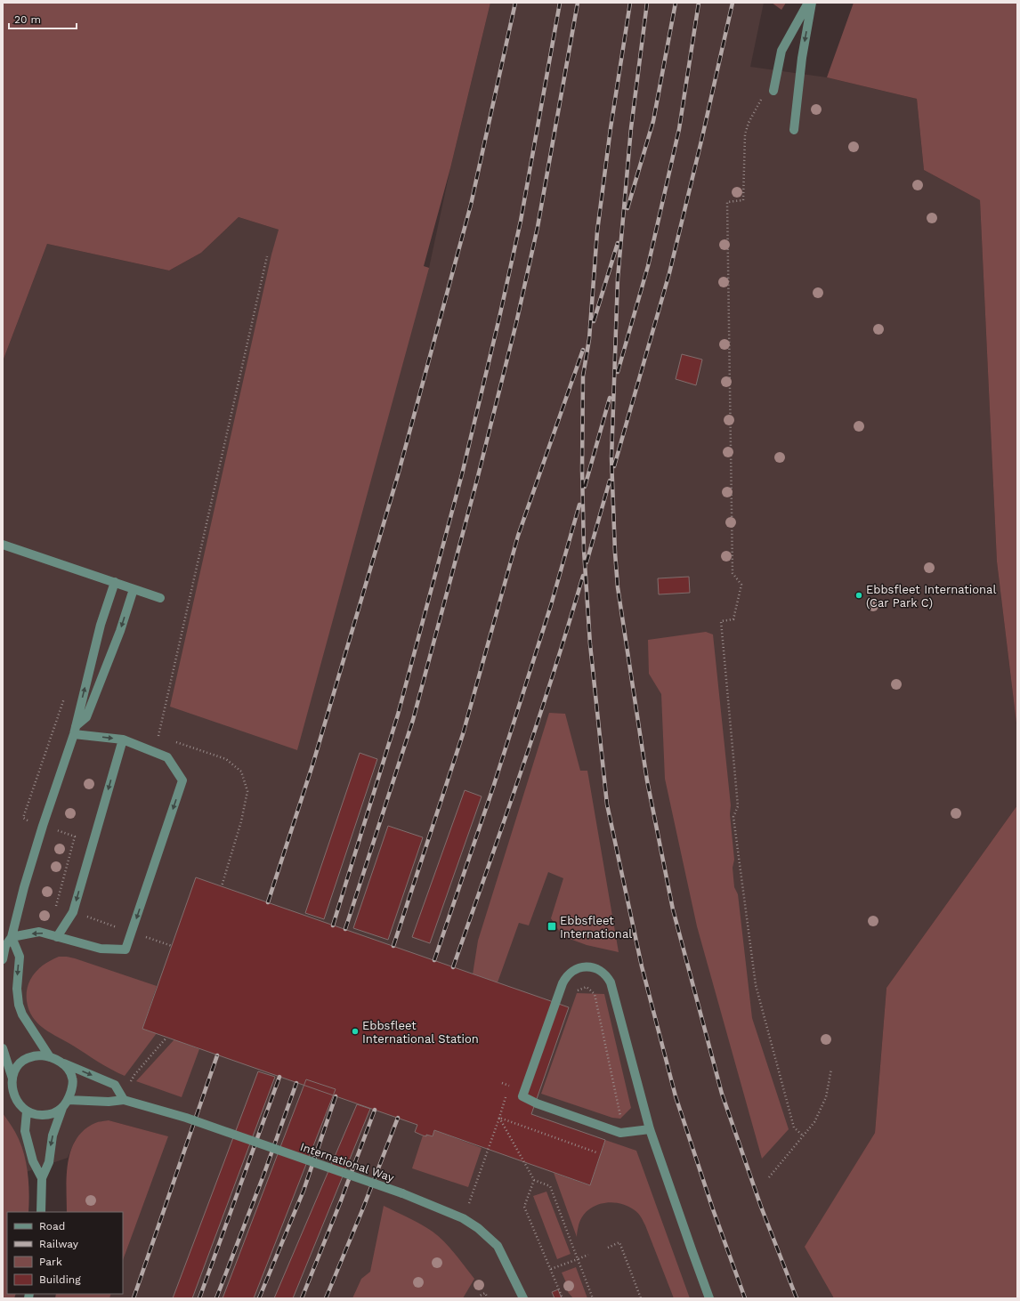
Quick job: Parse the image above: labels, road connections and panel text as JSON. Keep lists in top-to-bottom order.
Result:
{
  "streets": {
    "street": ["International Way"]
  },
  "places": {
    "other": ["Ebbsfleet International (Car Park C)", "Ebbsfleet International Station"],
    "transit": ["Ebbsfleet International"]
  },
  "legend": [
    "Road",
    "Railway",
    "Park",
    "Building"
  ],
  "scale_bar": "20 m"
}
